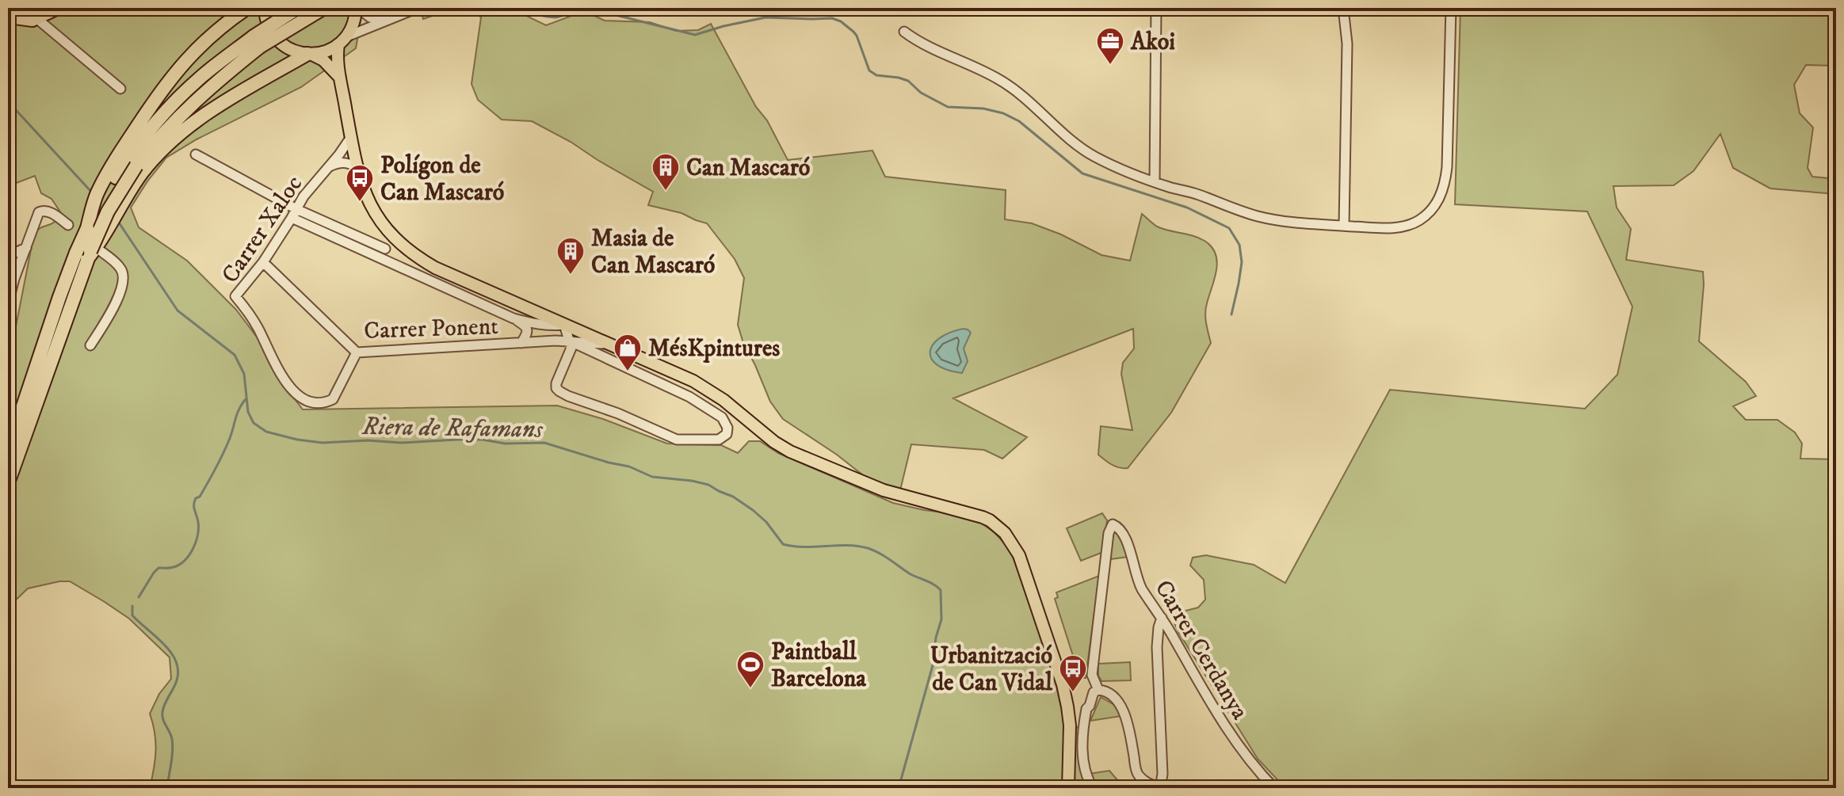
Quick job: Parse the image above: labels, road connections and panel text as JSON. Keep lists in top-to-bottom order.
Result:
{
  "streets": {
    "street": ["Carrer Xaloc", "Carrer Ponent", "Carrer Cerdanya"]
  },
  "crossings": [
    ["Carrer Xaloc", "Carrer Ponent"]
  ],
  "water": ["Riera de Rafamans"],
  "places": {
    "office": ["Akoi"],
    "building": ["Can Mascaró", "Masia de Can Mascaró"],
    "bus stop": ["Polígon de Can Mascaró", "Urbanització de Can Vidal"],
    "shop": ["MésKpintures"],
    "sports": ["Paintball Barcelona"]
  }
}
